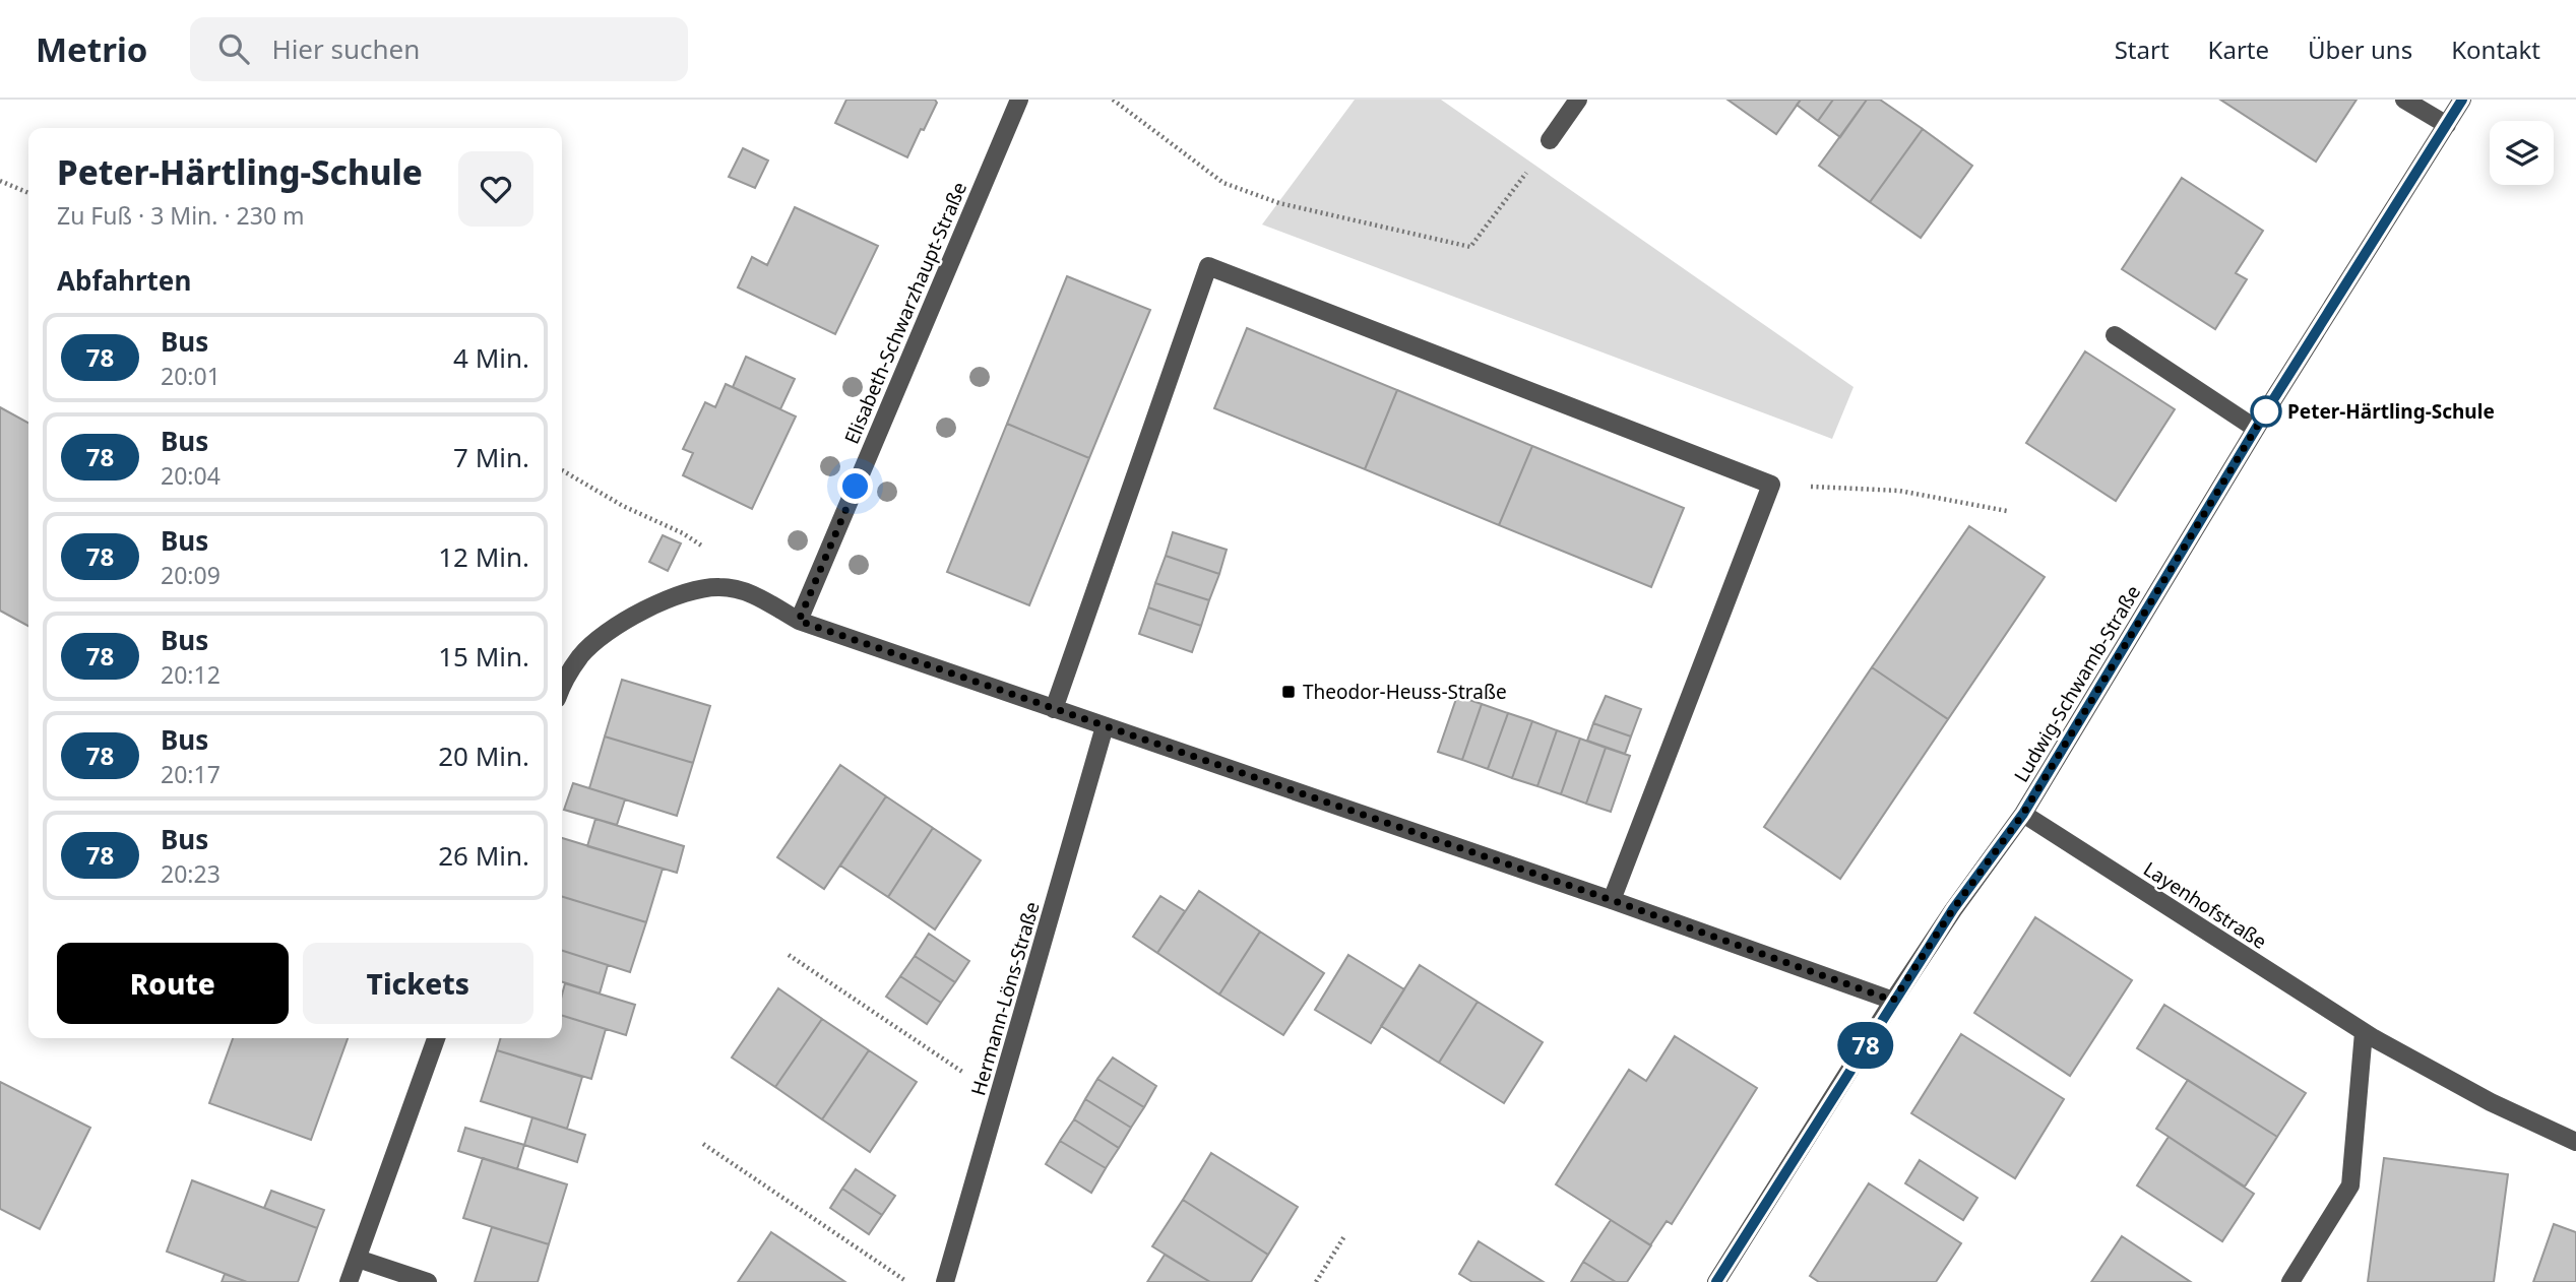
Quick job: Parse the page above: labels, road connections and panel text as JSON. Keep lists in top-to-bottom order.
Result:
{
  "streets": {
    "street": [
      "Elisabeth-Schwarzhaupt-Straße",
      "Ludwig-Schwamb-Straße",
      "Layenhofstraße",
      "Hermann-Löns-Straße"
    ]
  },
  "crossings": [
    ["Ludwig-Schwamb-Straße", "Layenhofstraße"]
  ],
  "places": {
    "other": ["Peter-Härtling-Schule"],
    "transit": ["Theodor-Heuss-Straße"]
  },
  "lines": ["bus line 78"],
  "page": {
    "header": "Metrio",
    "search": "Hier suchen",
    "nav": [
      "Start",
      "Karte",
      "Über uns",
      "Kontakt"
    ],
    "on_map": "78",
    "heading": [
      ["Peter-Härtling-Schule", "Zu Fuß · 3 Min. · 230 m"],
      "Abfahrten"
    ],
    "list": [
      {
        "mark": "78",
        "name": "Bus",
        "note": "20:01",
        "value": "4 Min."
      },
      {
        "mark": "78",
        "name": "Bus",
        "note": "20:04",
        "value": "7 Min."
      },
      {
        "mark": "78",
        "name": "Bus",
        "note": "20:09",
        "value": "12 Min."
      },
      {
        "mark": "78",
        "name": "Bus",
        "note": "20:12",
        "value": "15 Min."
      },
      {
        "mark": "78",
        "name": "Bus",
        "note": "20:17",
        "value": "20 Min."
      },
      {
        "mark": "78",
        "name": "Bus",
        "note": "20:23",
        "value": "26 Min."
      }
    ],
    "buttons": ["Route", "Tickets"]
  }
}
